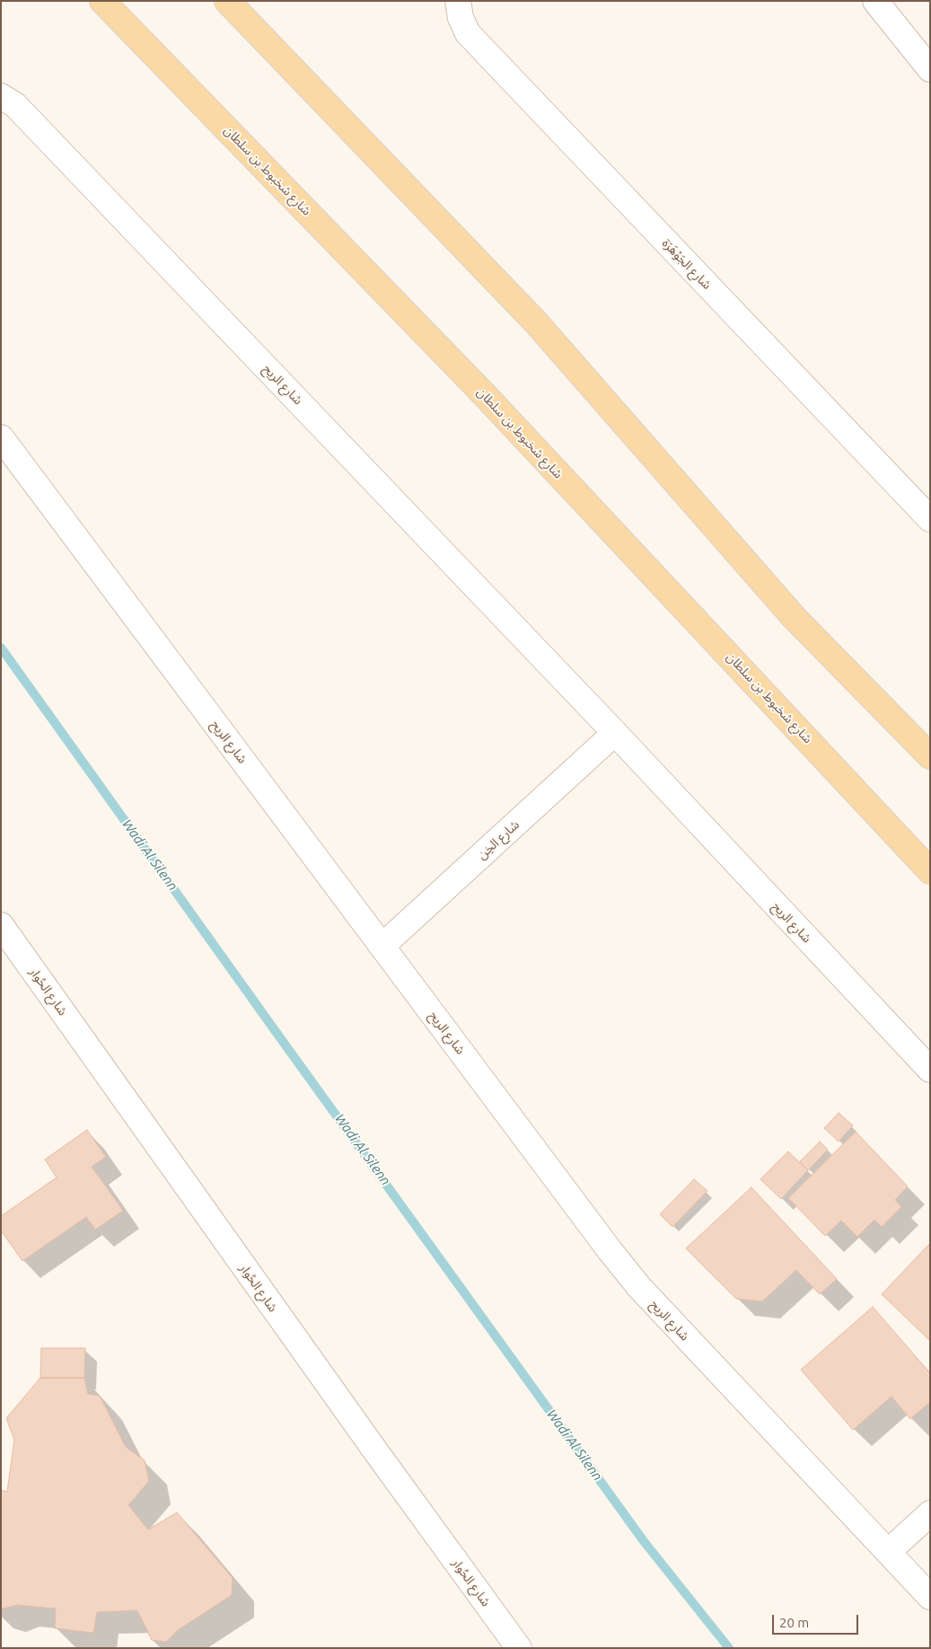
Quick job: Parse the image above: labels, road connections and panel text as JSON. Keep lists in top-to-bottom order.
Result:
{
  "streets": {
    "main road": ["شارع شخبوط بن سلطان"],
    "street": [
      "شارع الجَوْهَرَة",
      "شارع الريح",
      "شارع الخِن",
      "شارع الحُوار"
    ]
  },
  "crossings": [
    ["شارع الريح", "شارع الخِن"]
  ],
  "water": ["Wadi Al Silenn"],
  "scale_bar": "20 m"
}
